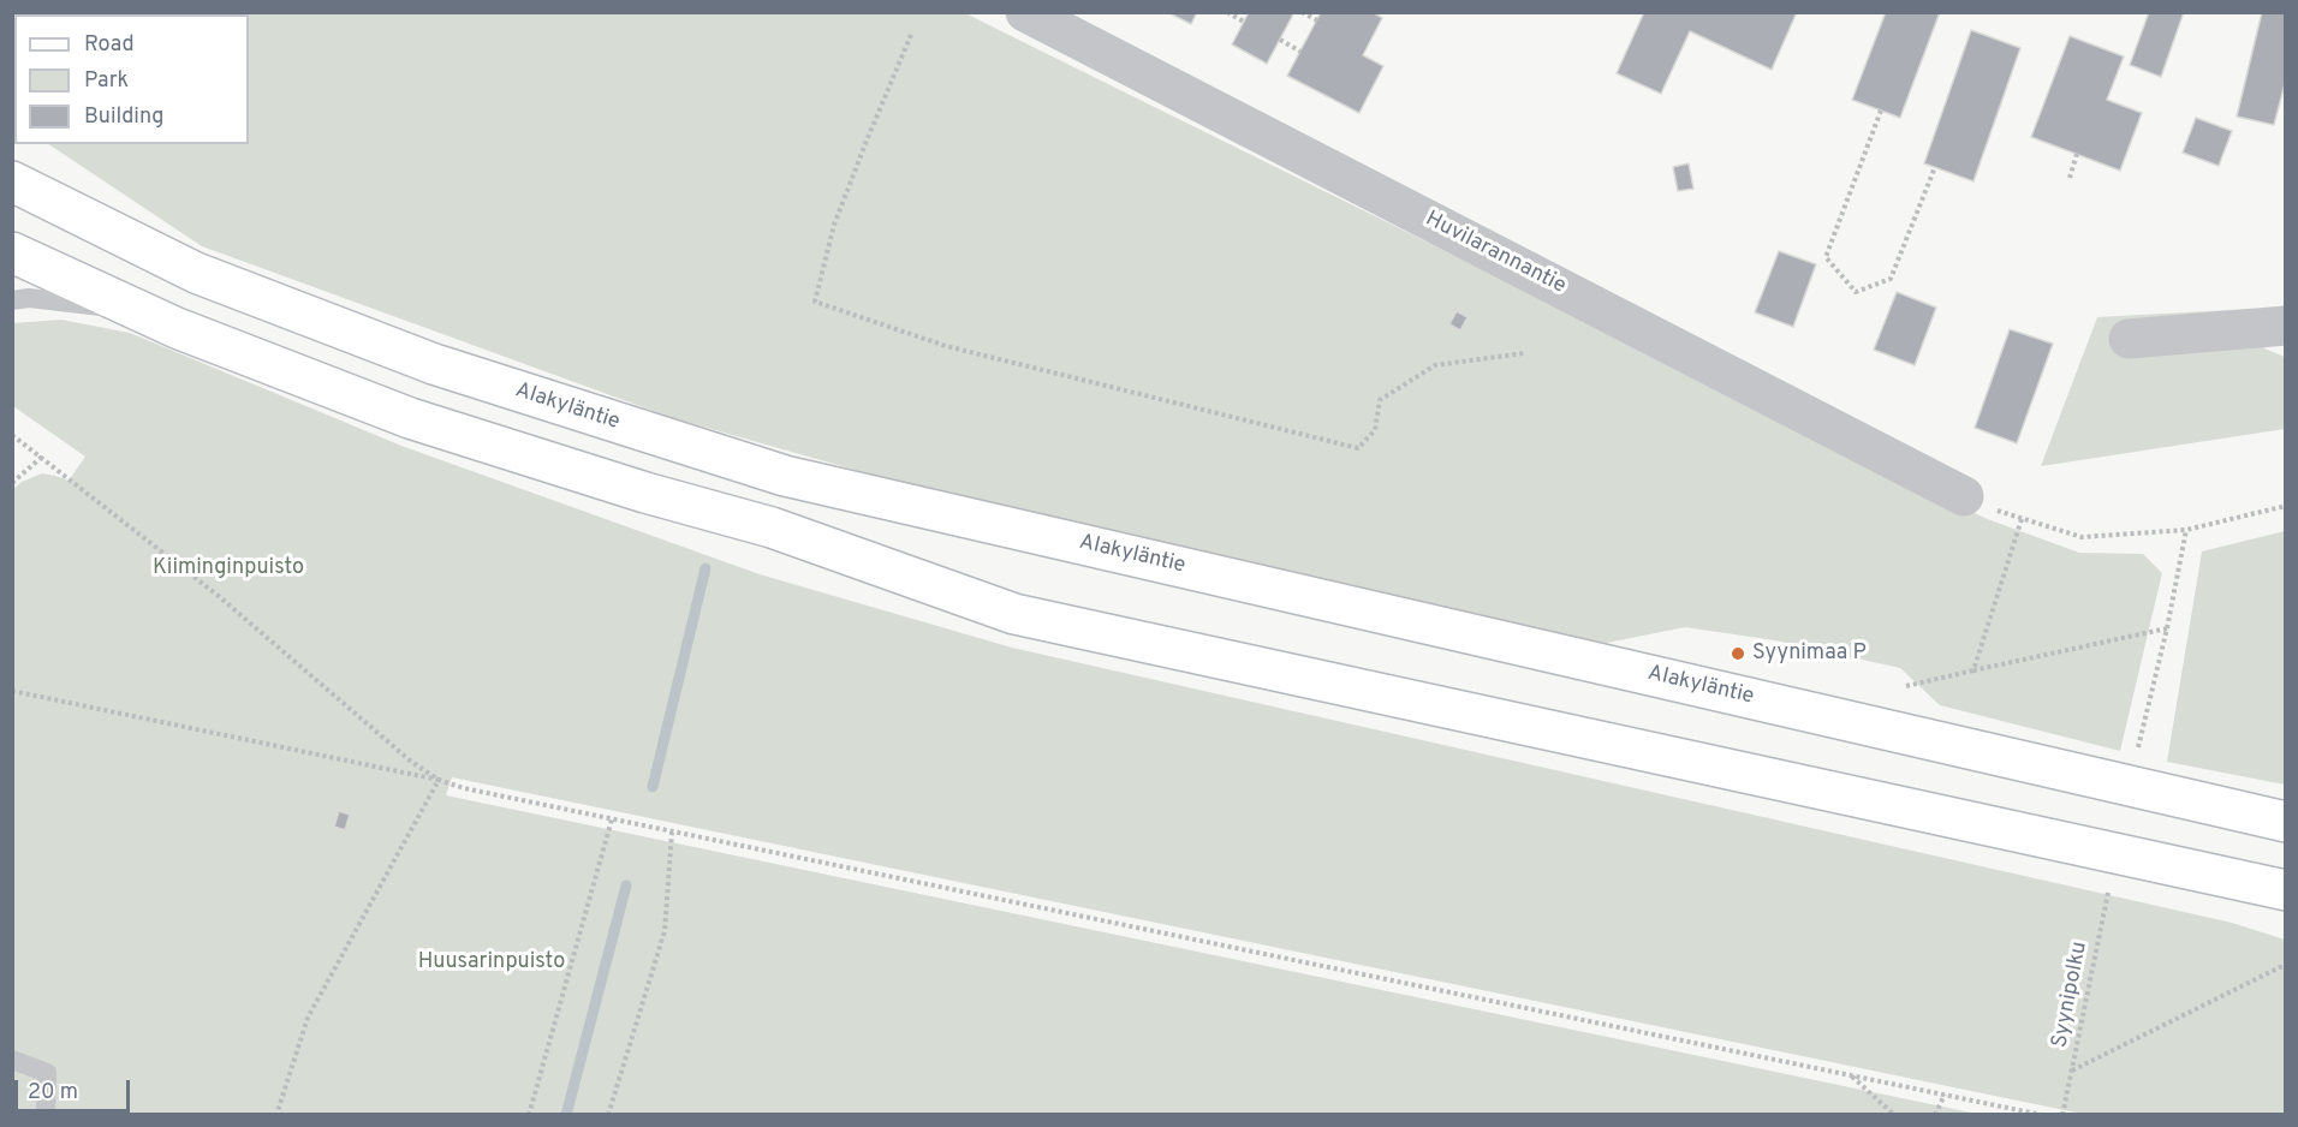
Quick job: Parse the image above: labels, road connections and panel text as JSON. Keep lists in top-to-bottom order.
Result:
{
  "streets": {
    "main road": ["Alakyläntie"],
    "street": ["Huvilarannantie"],
    "path": ["Syynipolku"]
  },
  "parks": ["Kiiminginpuisto", "Huusarinpuisto"],
  "places": ["Syynimaa P"],
  "legend": ["Road", "Park", "Building"],
  "scale_bar": "20 m"
}
